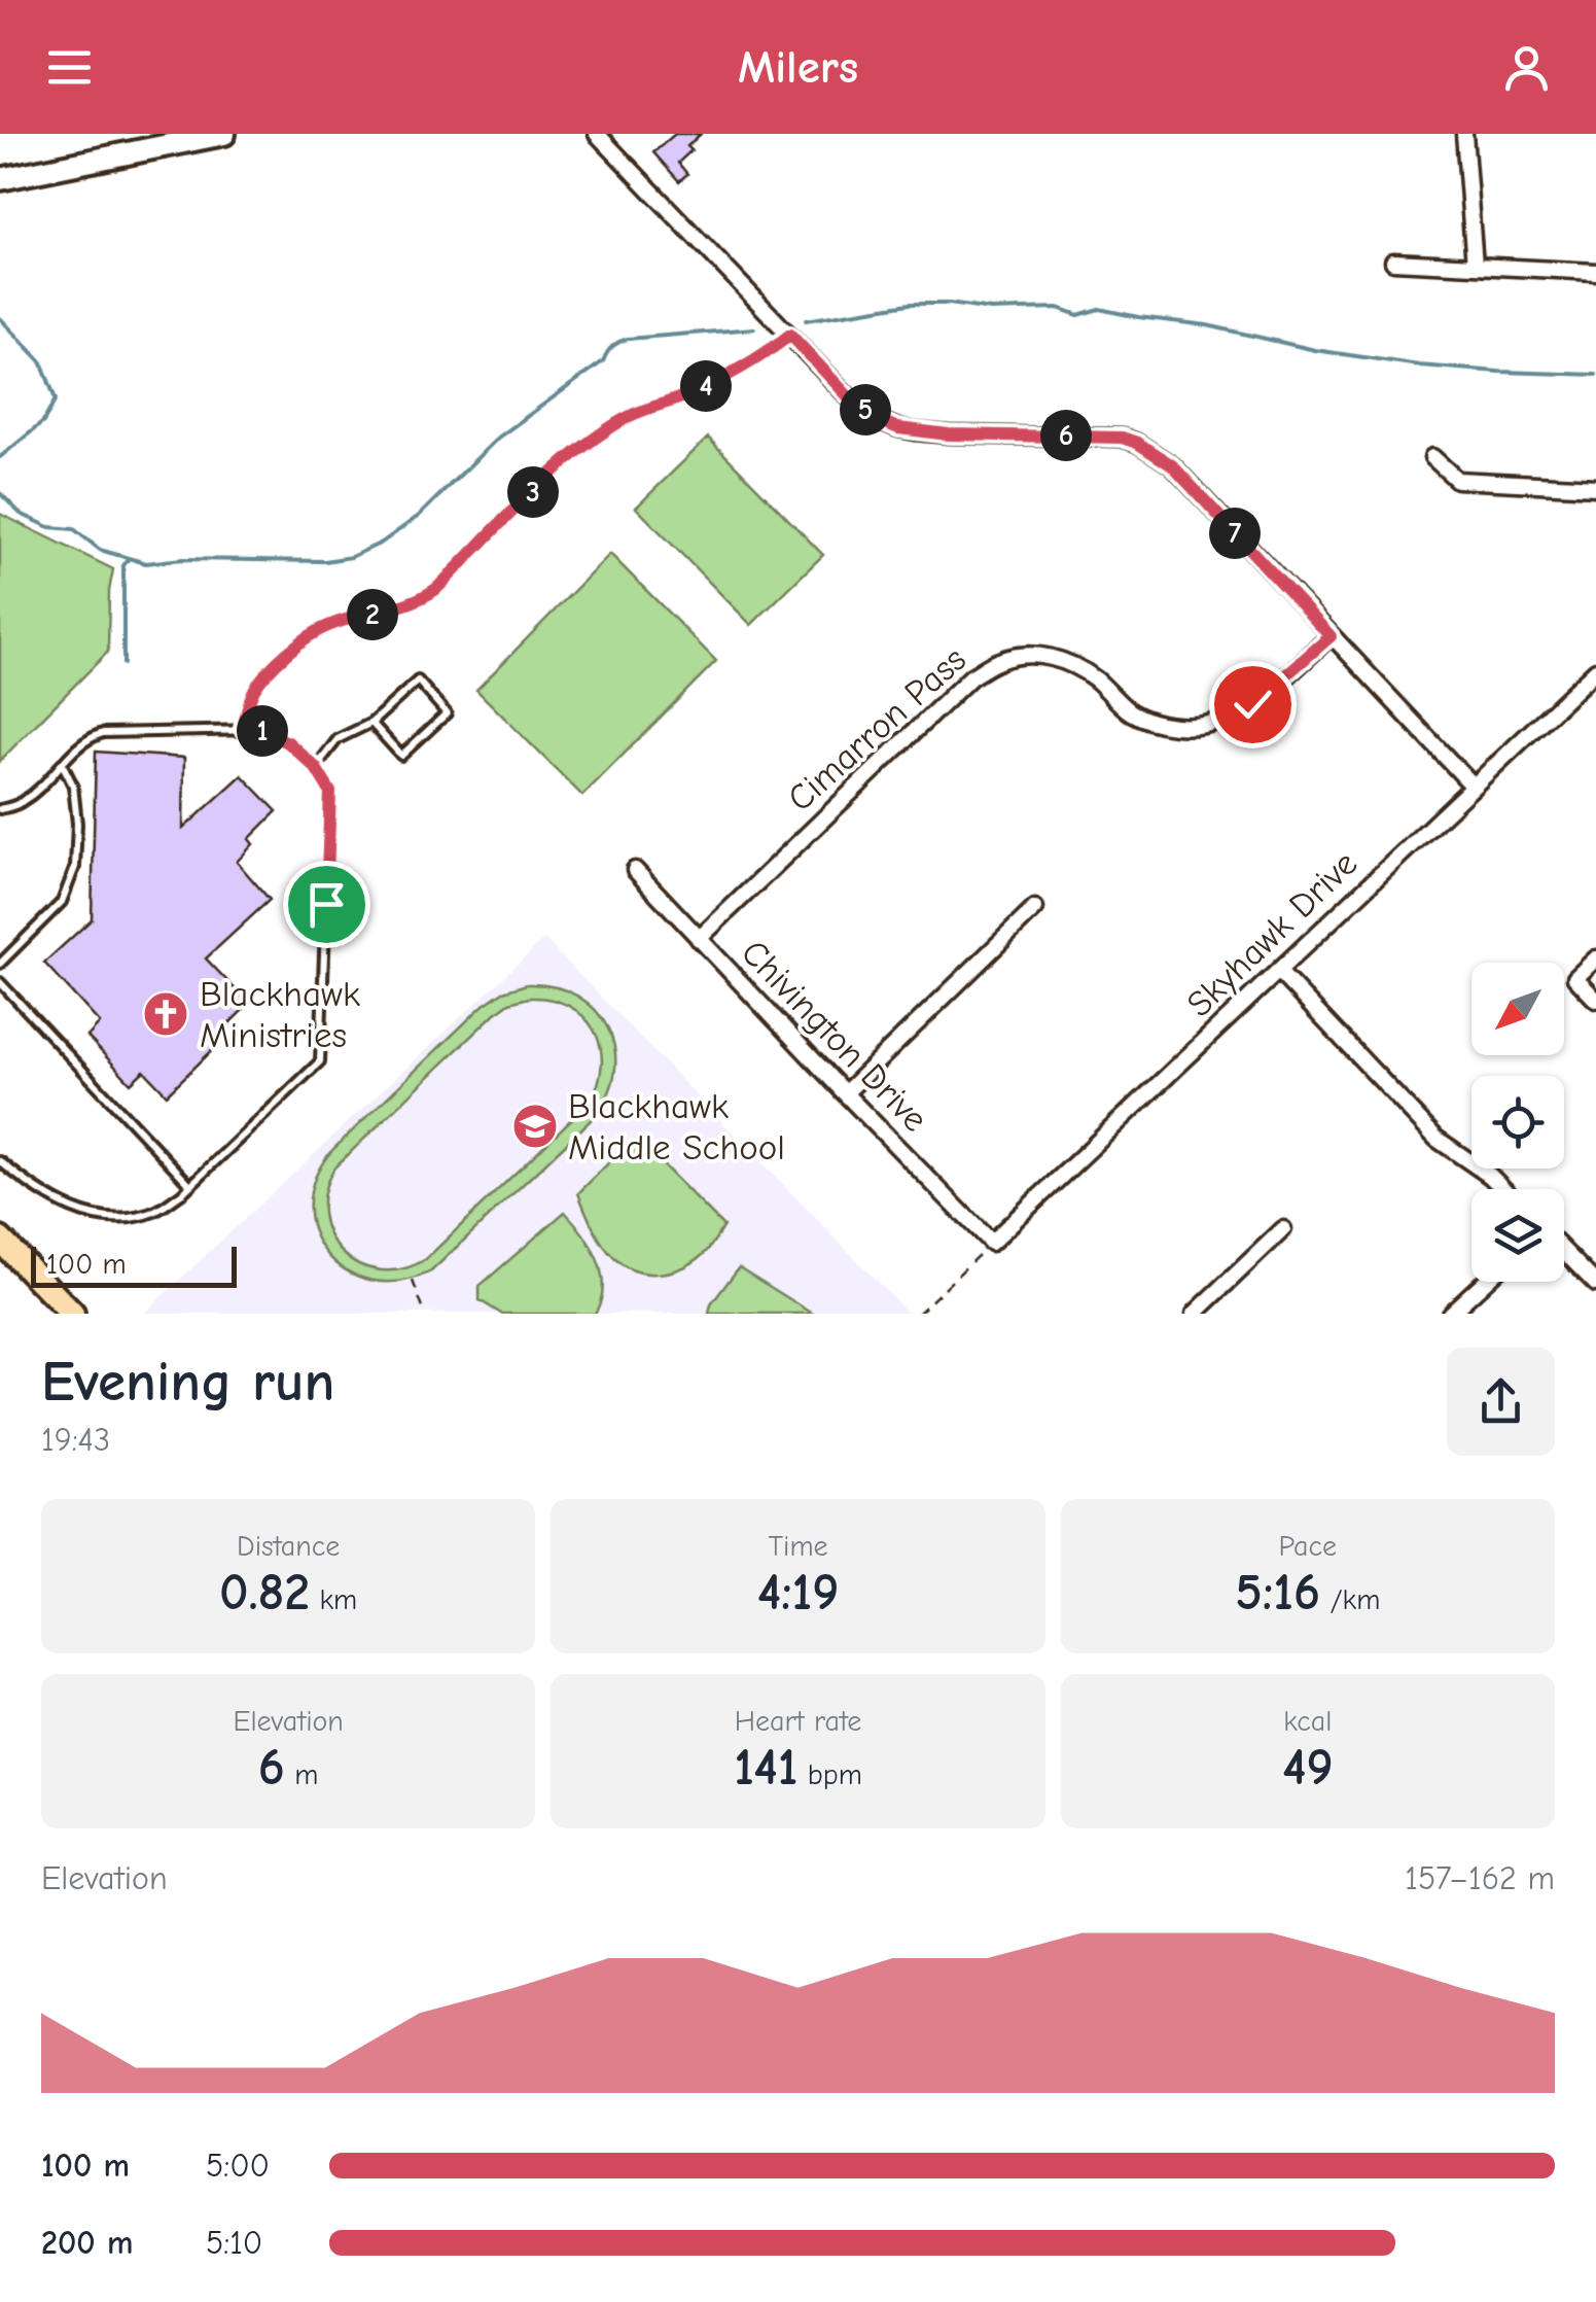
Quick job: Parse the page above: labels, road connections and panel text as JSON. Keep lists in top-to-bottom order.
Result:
{
  "streets": {
    "street": ["Cimarron Pass", "Skyhawk Drive", "Chivington Drive"]
  },
  "crossings": [
    ["Cimarron Pass", "Chivington Drive"],
    ["Skyhawk Drive", "Chivington Drive"]
  ],
  "places": {
    "church": ["Blackhawk Ministries"],
    "school or university": ["Blackhawk Middle School"]
  },
  "scale_bar": "100 m",
  "north": "bottom left",
  "page": {
    "header": "Milers",
    "pins": [
      "4",
      "5",
      "6",
      "3",
      "7",
      "2",
      "1"
    ],
    "scale": "100 m",
    "heading": ["Evening run", "19:43"],
    "stats": [
      ["Distance", "0.82 km"],
      ["Time", "4:19"],
      ["Pace", "5:16 /km"],
      ["Elevation", "6 m"],
      ["Heart rate", "141 bpm"],
      ["kcal", "49"]
    ],
    "chart": ["Elevation", "157–162 m"],
    "list": [
      {
        "name": "100 m",
        "note": "5:00"
      },
      {
        "name": "200 m",
        "note": "5:10"
      }
    ]
  }
}
